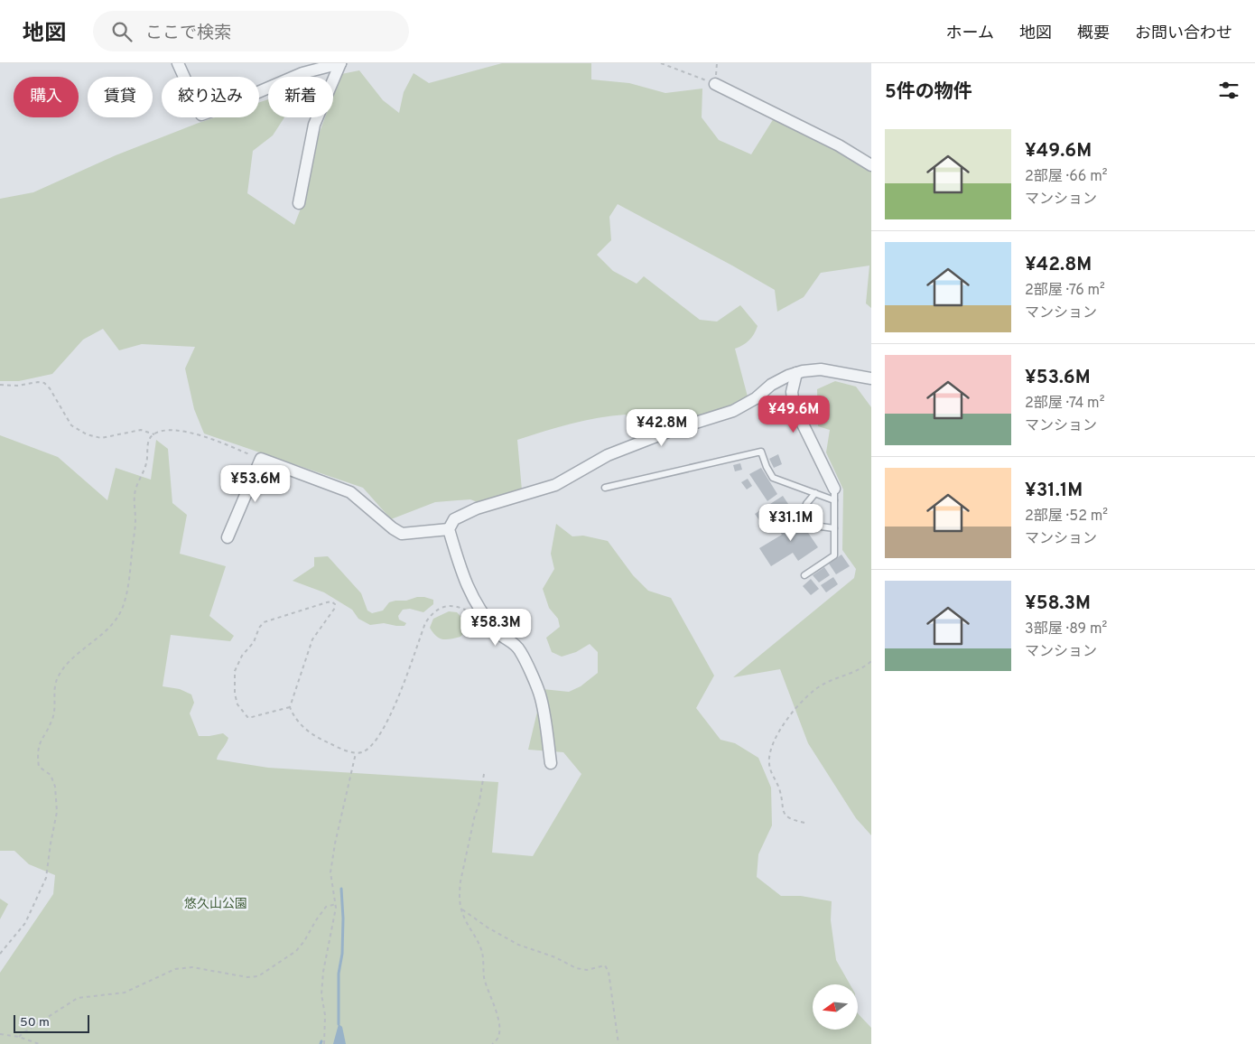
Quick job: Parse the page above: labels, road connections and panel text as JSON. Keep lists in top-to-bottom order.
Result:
{
  "parks": ["悠久山公園"],
  "scale_bar": "50 m",
  "north": "left",
  "page": {
    "header": "地図",
    "search": "ここで検索",
    "nav": [
      "ホーム",
      "地図",
      "概要",
      "お問い合わせ"
    ],
    "heading": "5件の物件",
    "chip": [
      "購入",
      "賃貸",
      "絞り込み",
      "新着"
    ],
    "list": [
      {
        "name": "¥49.6M",
        "note": "2部屋 · 66 m² · マンション"
      },
      {
        "name": "¥42.8M",
        "note": "2部屋 · 76 m² · マンション"
      },
      {
        "name": "¥53.6M",
        "note": "2部屋 · 74 m² · マンション"
      },
      {
        "name": "¥31.1M",
        "note": "2部屋 · 52 m² · マンション"
      },
      {
        "name": "¥58.3M",
        "note": "3部屋 · 89 m² · マンション"
      }
    ],
    "price": [
      "¥49.6M",
      "¥42.8M",
      "¥53.6M",
      "¥31.1M",
      "¥58.3M"
    ],
    "scale": "50 m"
  }
}
